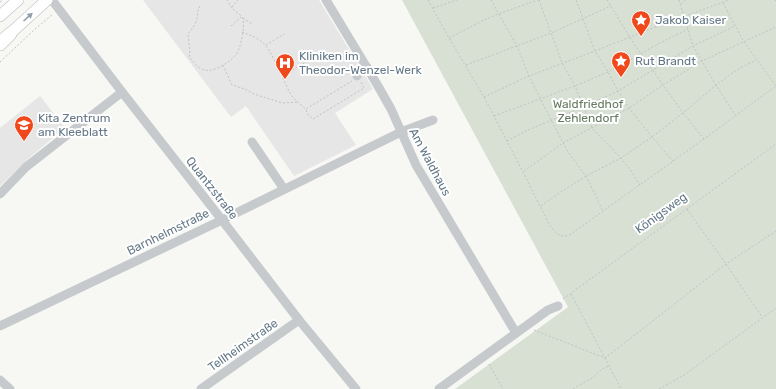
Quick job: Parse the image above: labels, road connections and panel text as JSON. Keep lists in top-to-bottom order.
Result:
{
  "streets": {
    "street": [
      "Am Waldhaus",
      "Quantzstraße",
      "Barnhelmstraße",
      "Tellheimstraße"
    ],
    "path": ["Königsweg"]
  },
  "crossings": [
    ["Am Waldhaus", "Barnhelmstraße"],
    ["Quantzstraße", "Barnhelmstraße"],
    ["Quantzstraße", "Tellheimstraße"]
  ],
  "parks": ["Waldfriedhof Zehlendorf"],
  "places": {
    "place": ["Jakob Kaiser", "Rut Brandt"],
    "hospital": ["Kliniken im Theodor-Wenzel-Werk"],
    "school or university": ["Kita Zentrum am Kleeblatt"]
  }
}
